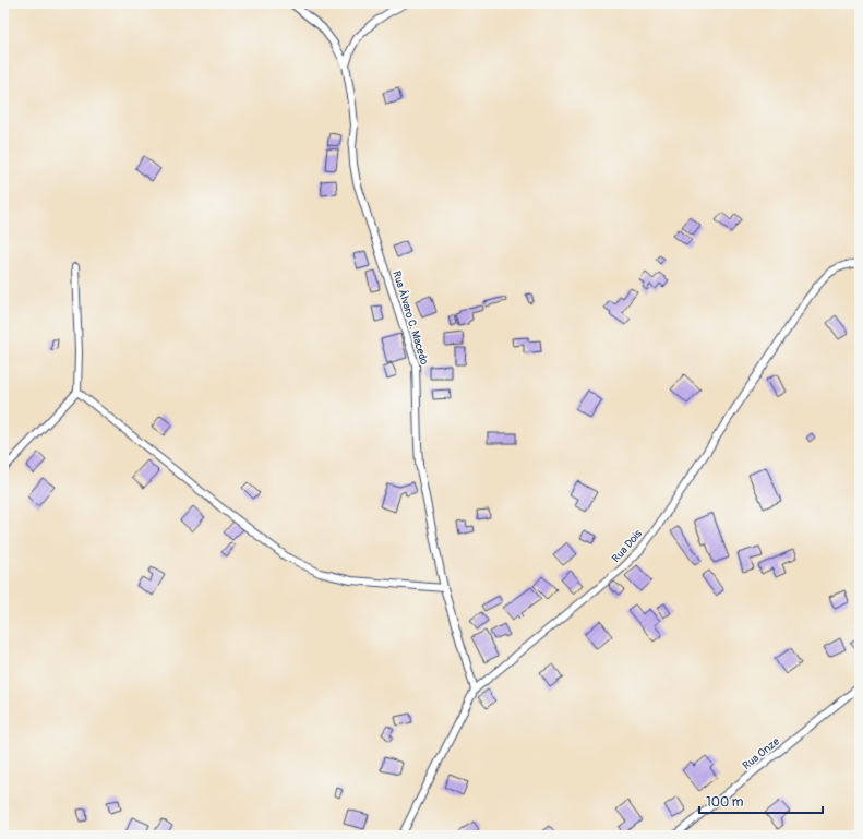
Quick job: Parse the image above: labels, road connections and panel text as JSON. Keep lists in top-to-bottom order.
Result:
{
  "streets": {
    "street": ["Rua Álvaro C. Macedo", "Rua Dois", "Rua Onze"]
  },
  "crossings": [
    ["Rua Álvaro C. Macedo", "Rua Dois"]
  ],
  "scale_bar": "100 m"
}
